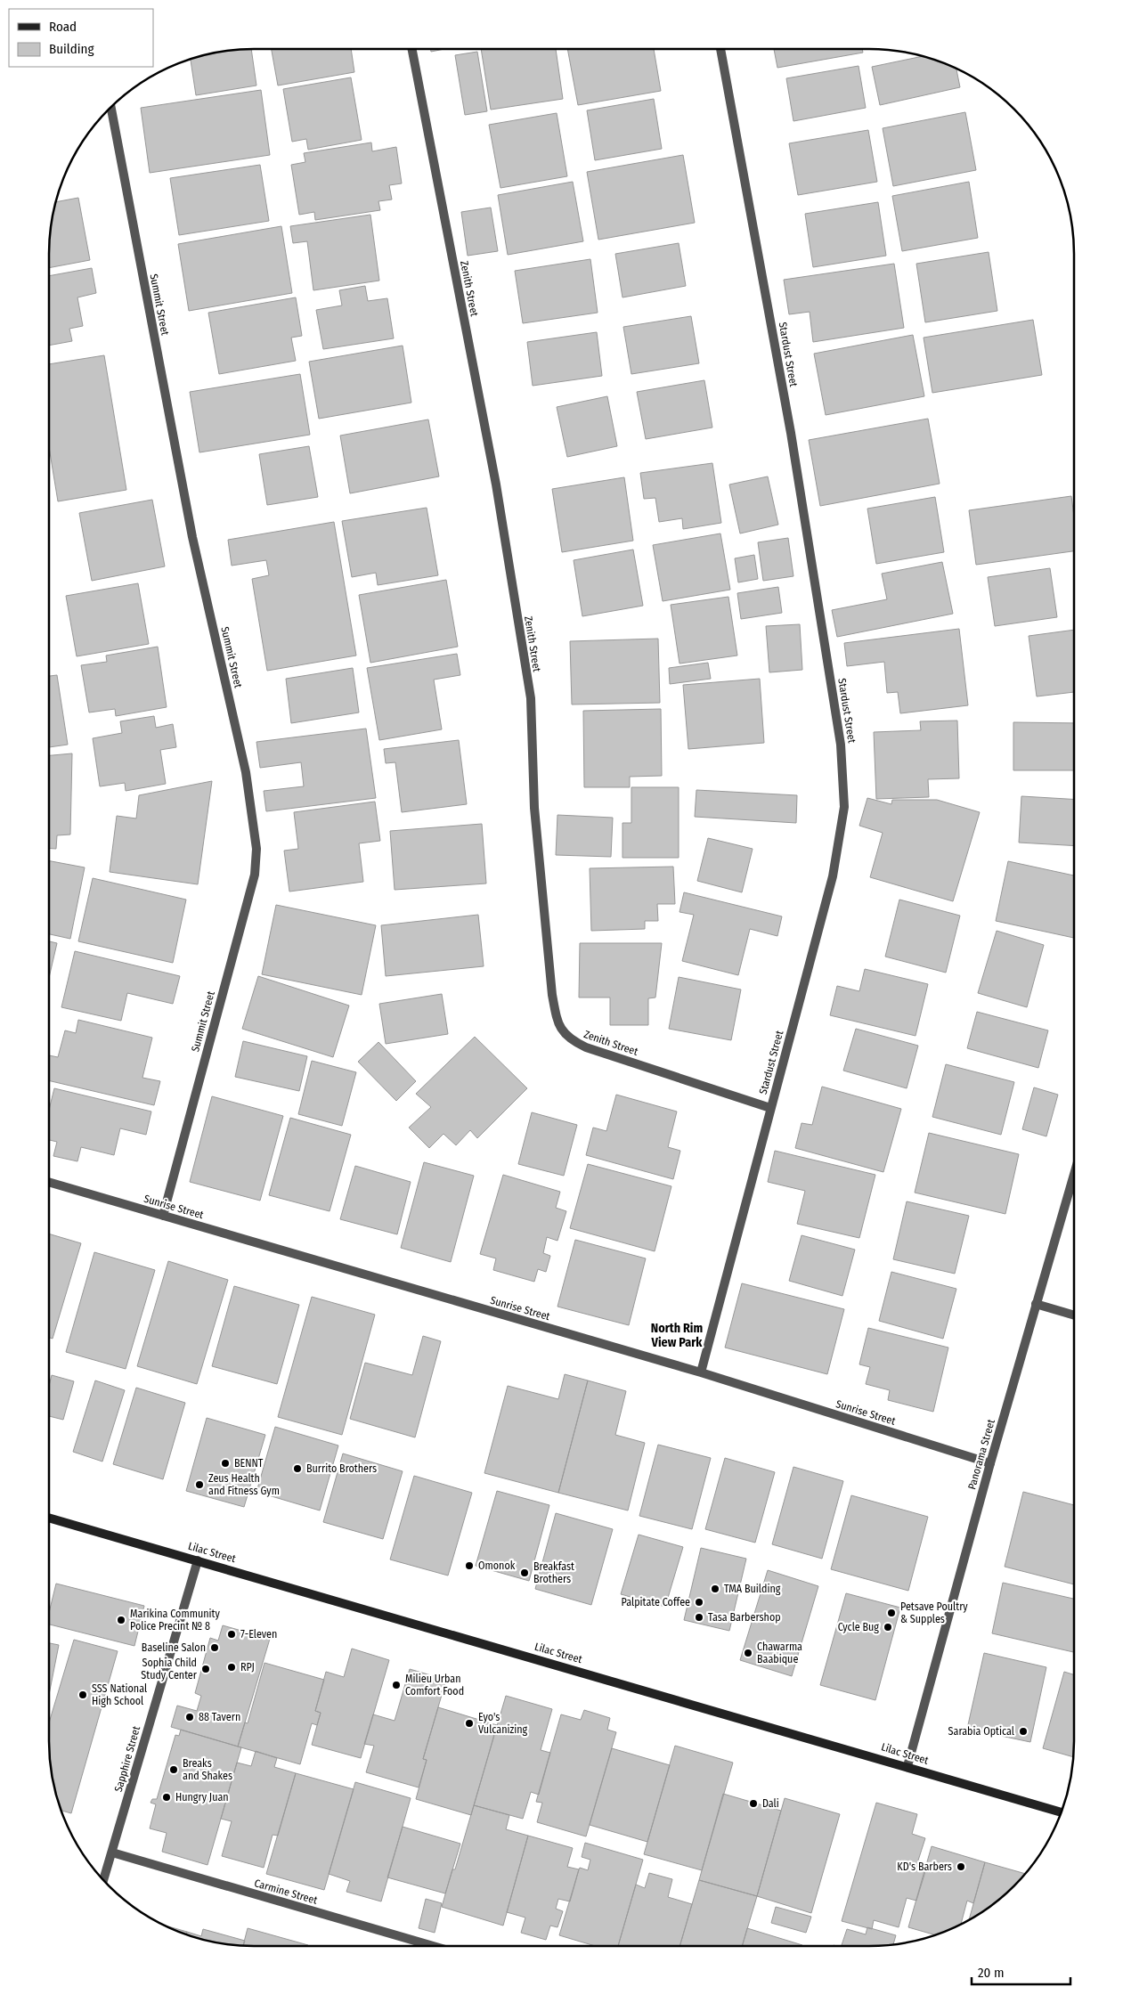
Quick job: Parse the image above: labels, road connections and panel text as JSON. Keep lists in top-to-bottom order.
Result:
{
  "streets": {
    "main road": ["Lilac Street"],
    "street": [
      "Zenith Street",
      "Summit Street",
      "Stardust Street",
      "Sunrise Street",
      "Panorama Street",
      "Sapphire Street",
      "Carmine Street"
    ]
  },
  "crossings": [
    ["Zenith Street", "Stardust Street"],
    ["Summit Street", "Sunrise Street"],
    ["Stardust Street", "Sunrise Street"],
    ["Sunrise Street", "Panorama Street"],
    ["Panorama Street", "Lilac Street"],
    ["Lilac Street", "Sapphire Street"],
    ["Sapphire Street", "Carmine Street"]
  ],
  "districts": ["North Rim View Park"],
  "places": [
    "BENNT",
    "Burrito Brothers",
    "Zeus Health and Fitness Gym",
    "Omonok",
    "Breakfast Brothers",
    "TMA Building",
    "Palpitate Coffee",
    "Petsave Poultry & Supples",
    "Tasa Barbershop",
    "Marikina Community Police Precint № 8",
    "Cycle Bug",
    "7-Eleven",
    "Baseline Salon",
    "Chawarma Baabique",
    "RPJ",
    "Sophia Child Study Center",
    "Milieu Urban Comfort Food",
    "SSS National High School",
    "88 Tavern",
    "Eyo's Vulcanizing",
    "Sarabia Optical",
    "Breaks and Shakes",
    "Hungry Juan",
    "Dali",
    "KD's Barbers"
  ],
  "legend": ["Road", "Building"],
  "scale_bar": "20 m"
}
